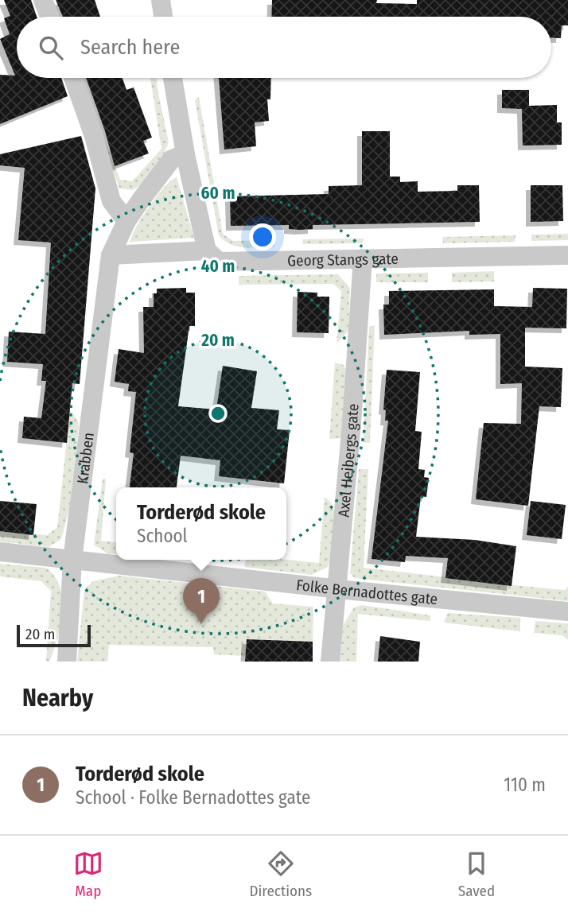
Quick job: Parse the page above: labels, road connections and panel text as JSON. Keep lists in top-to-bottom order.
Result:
{
  "streets": {
    "street": [
      "Georg Stangs gate",
      "Krabben",
      "Axel Heibergs gate",
      "Folke Bernadottes gate"
    ]
  },
  "crossings": [
    ["Georg Stangs gate", "Axel Heibergs gate"],
    ["Krabben", "Folke Bernadottes gate"],
    ["Axel Heibergs gate", "Folke Bernadottes gate"]
  ],
  "scale_bar": "20 m",
  "page": {
    "search": "Search here",
    "popup": ["Torderød skole", "School"],
    "pins": "1",
    "scale": "20 m",
    "heading": "Nearby",
    "list": [
      {
        "mark": "1",
        "name": "Torderød skole",
        "note": "School · Folke Bernadottes gate",
        "value": "110 m"
      }
    ],
    "nav": ["Map", "Directions", "Saved"]
  },
  "rings": ["60 m", "40 m", "20 m"]
}
